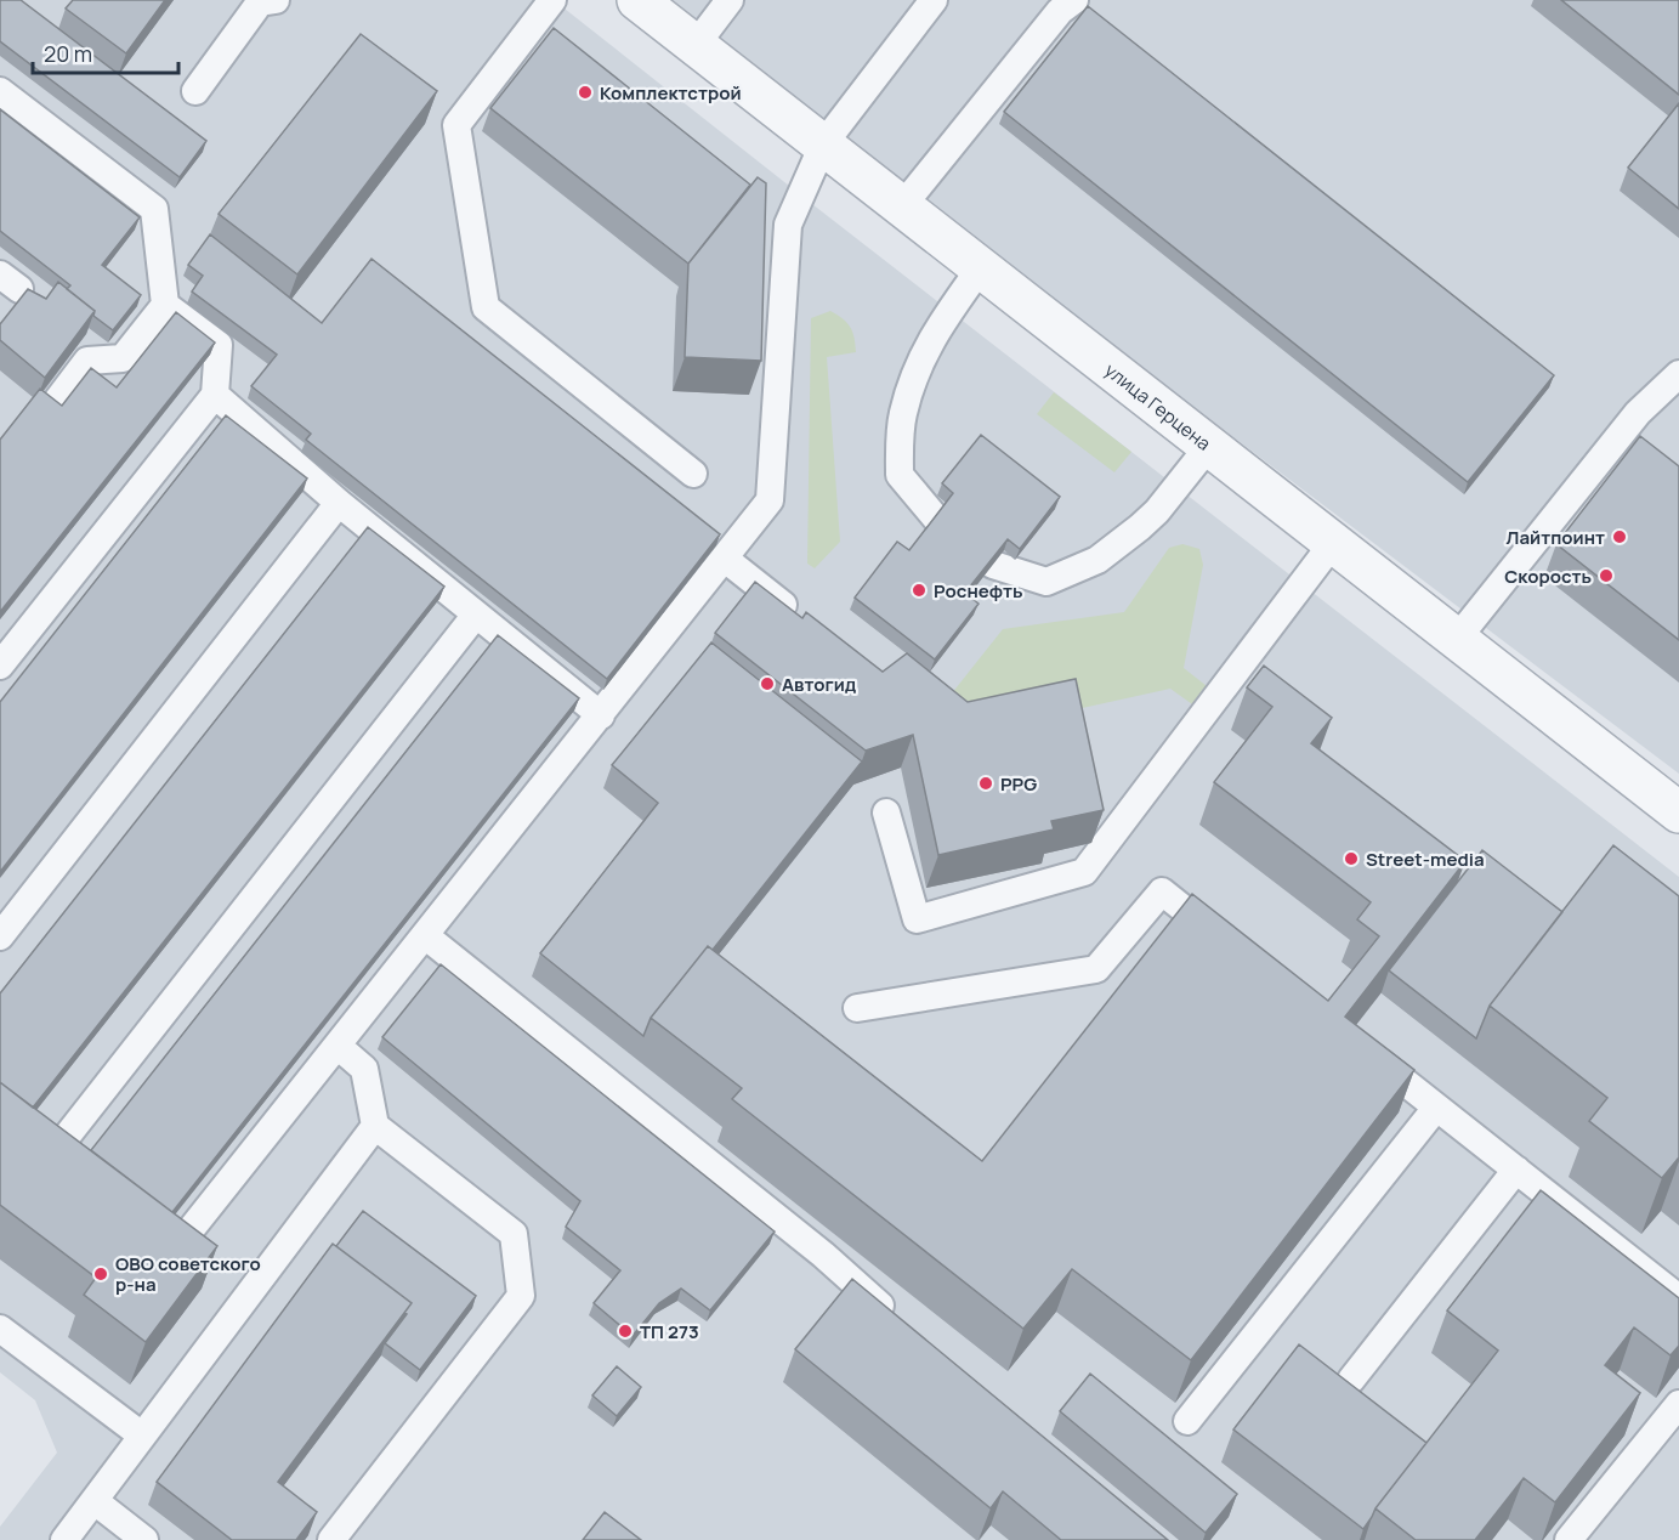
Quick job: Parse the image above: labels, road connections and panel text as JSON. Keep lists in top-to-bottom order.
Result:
{
  "streets": {
    "street": ["улица Герцена"]
  },
  "places": [
    "Комплектстрой",
    "Лайтпоинт",
    "Скорость",
    "Роснефть",
    "Автогид",
    "PPG",
    "Street-media",
    "ОВО советского р-на",
    "ТП 273"
  ],
  "scale_bar": "20 m"
}
